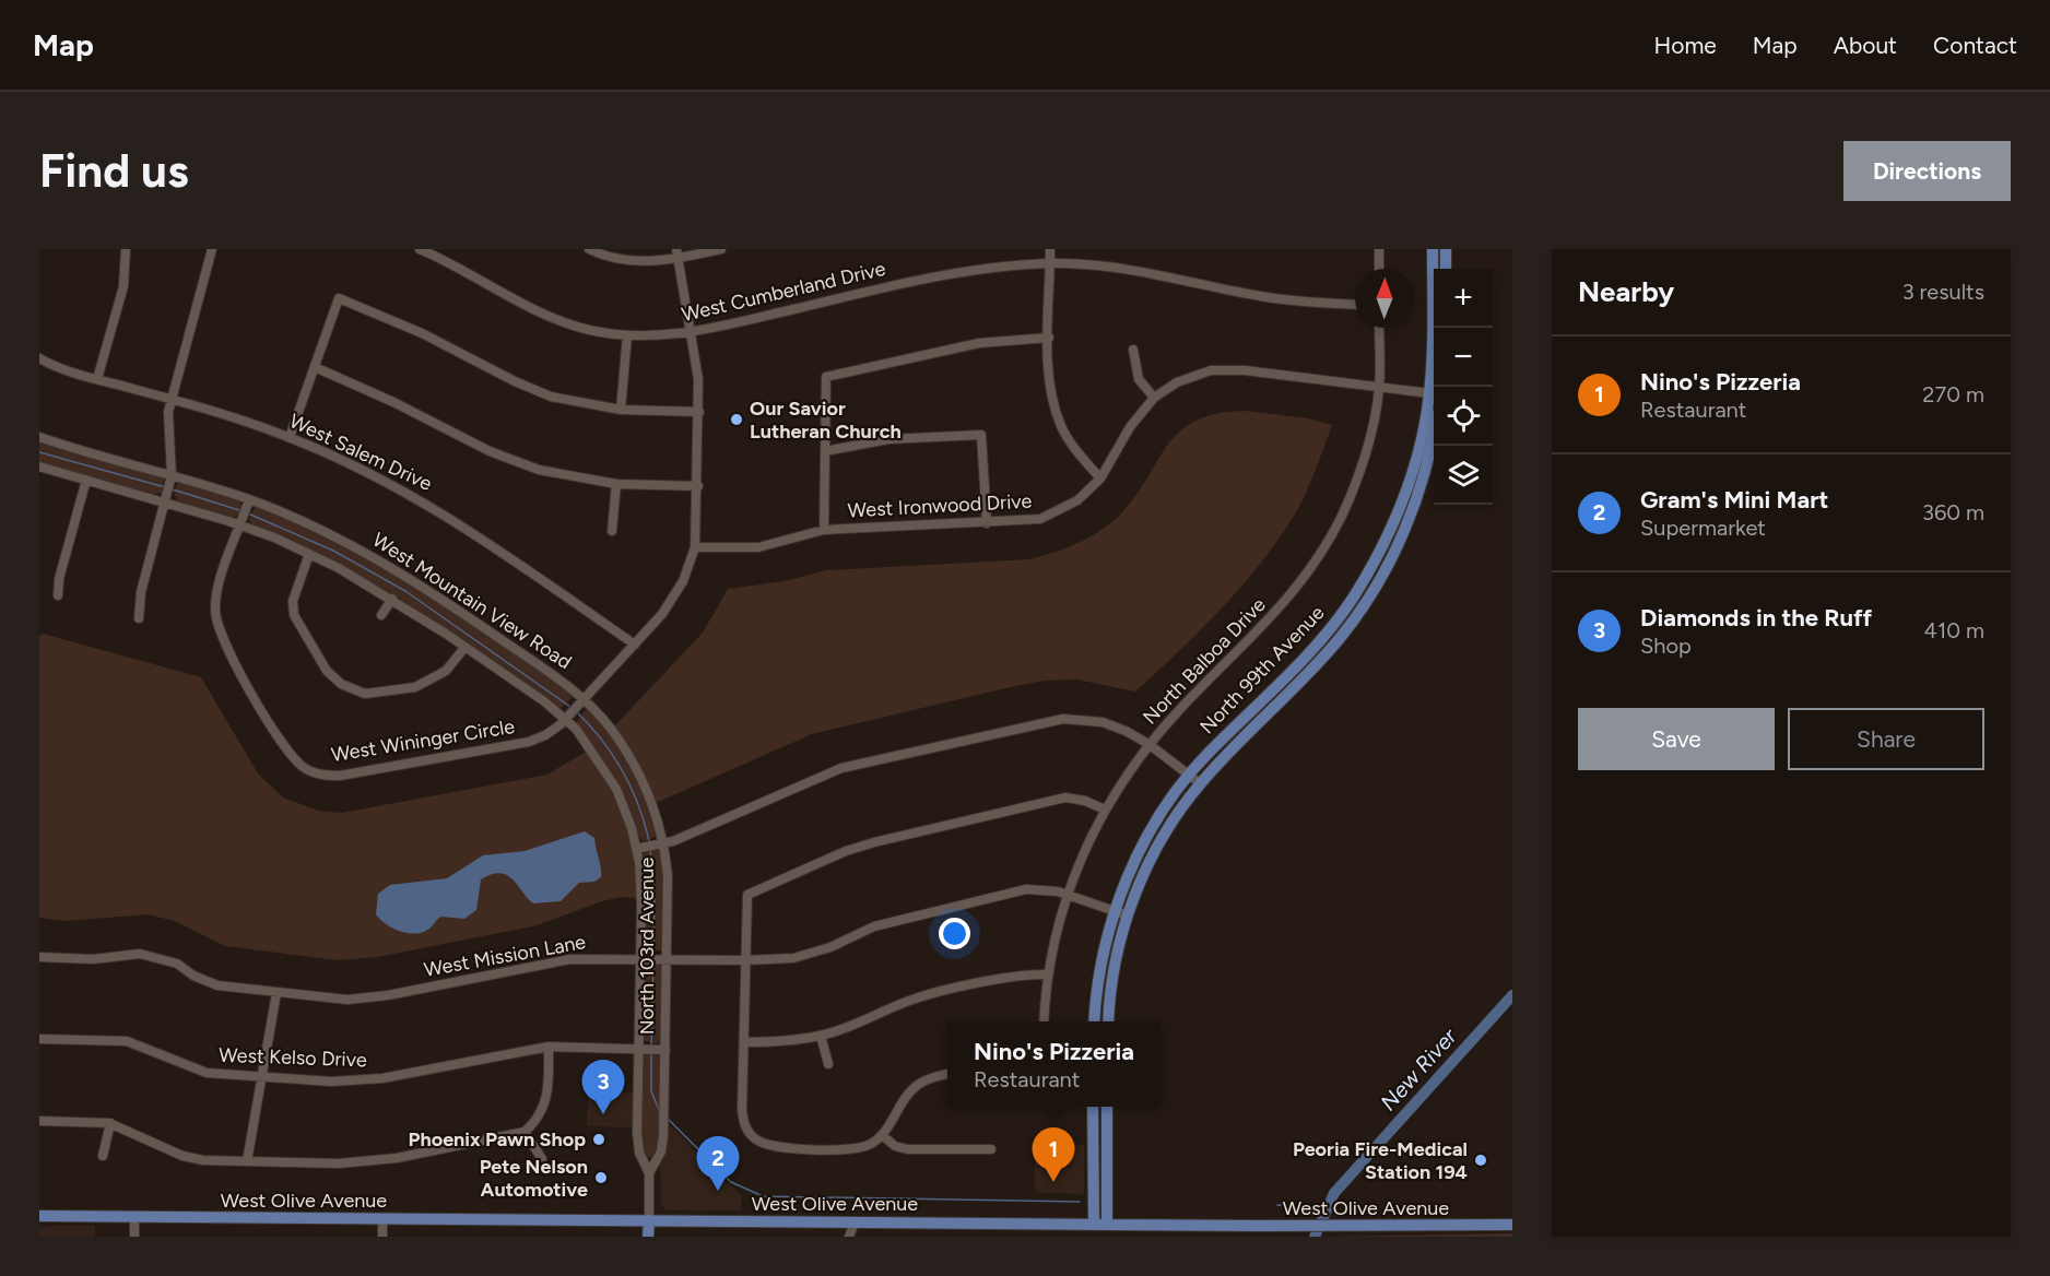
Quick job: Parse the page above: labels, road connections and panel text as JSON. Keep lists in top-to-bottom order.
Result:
{
  "streets": {
    "main road": ["North 99th Avenue", "North 103rd Avenue", "West Olive Avenue"],
    "street": [
      "West Cumberland Drive",
      "West Salem Drive",
      "West Ironwood Drive",
      "West Mountain View Road",
      "North Balboa Drive",
      "West Wininger Circle",
      "West Mission Lane",
      "West Kelso Drive"
    ]
  },
  "crossings": [
    ["West Ironwood Drive", "North Balboa Drive"],
    ["West Ironwood Drive", "North 99th Avenue"],
    ["West Mountain View Road", "West Wininger Circle"],
    ["West Mountain View Road", "North 103rd Avenue"],
    ["North Balboa Drive", "West Mission Lane"],
    ["North 99th Avenue", "West Mission Lane"],
    ["West Wininger Circle", "North 103rd Avenue"],
    ["North 103rd Avenue", "West Mission Lane"],
    ["North 103rd Avenue", "West Kelso Drive"],
    ["North 103rd Avenue", "West Olive Avenue"]
  ],
  "water": ["New River"],
  "places": [
    "Our Savior Lutheran Church",
    "Phoenix Pawn Shop",
    "Peoria Fire-Medical Station 194",
    "Pete Nelson Automotive"
  ],
  "north": "top",
  "page": {
    "header": "Map",
    "nav": [
      "Home",
      "Map",
      "About",
      "Contact"
    ],
    "buttons": [
      "Directions",
      ["Save", "Share"]
    ],
    "title": "Find us",
    "heading": ["Nearby", "3 results"],
    "map_buttons": ["+", "−"],
    "list": [
      {
        "mark": "1",
        "name": "Nino's Pizzeria",
        "note": "Restaurant",
        "value": "270 m"
      },
      {
        "mark": "2",
        "name": "Gram's Mini Mart",
        "note": "Supermarket",
        "value": "360 m"
      },
      {
        "mark": "3",
        "name": "Diamonds in the Ruff",
        "note": "Shop",
        "value": "410 m"
      }
    ],
    "popup": ["Nino's Pizzeria", "Restaurant"],
    "pins": ["3", "1", "2"]
  }
}
